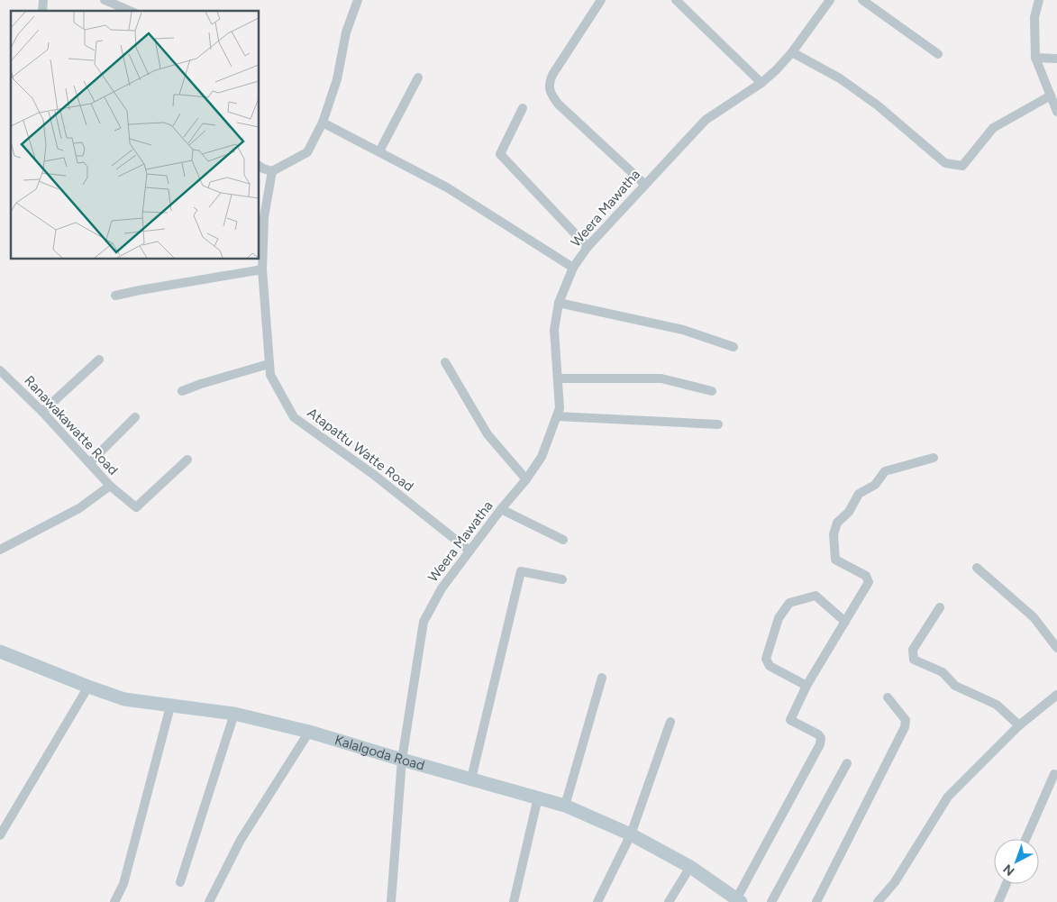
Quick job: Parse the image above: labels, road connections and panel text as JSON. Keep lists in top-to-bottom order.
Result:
{
  "streets": {
    "street": [
      "Weera Mawatha",
      "Ranawakawatte Road",
      "Atapattu Watte Road",
      "Kalalgoda Road"
    ]
  },
  "crossings": [
    ["Weera Mawatha", "Atapattu Watte Road"],
    ["Weera Mawatha", "Kalalgoda Road"]
  ],
  "north": "bottom left"
}
